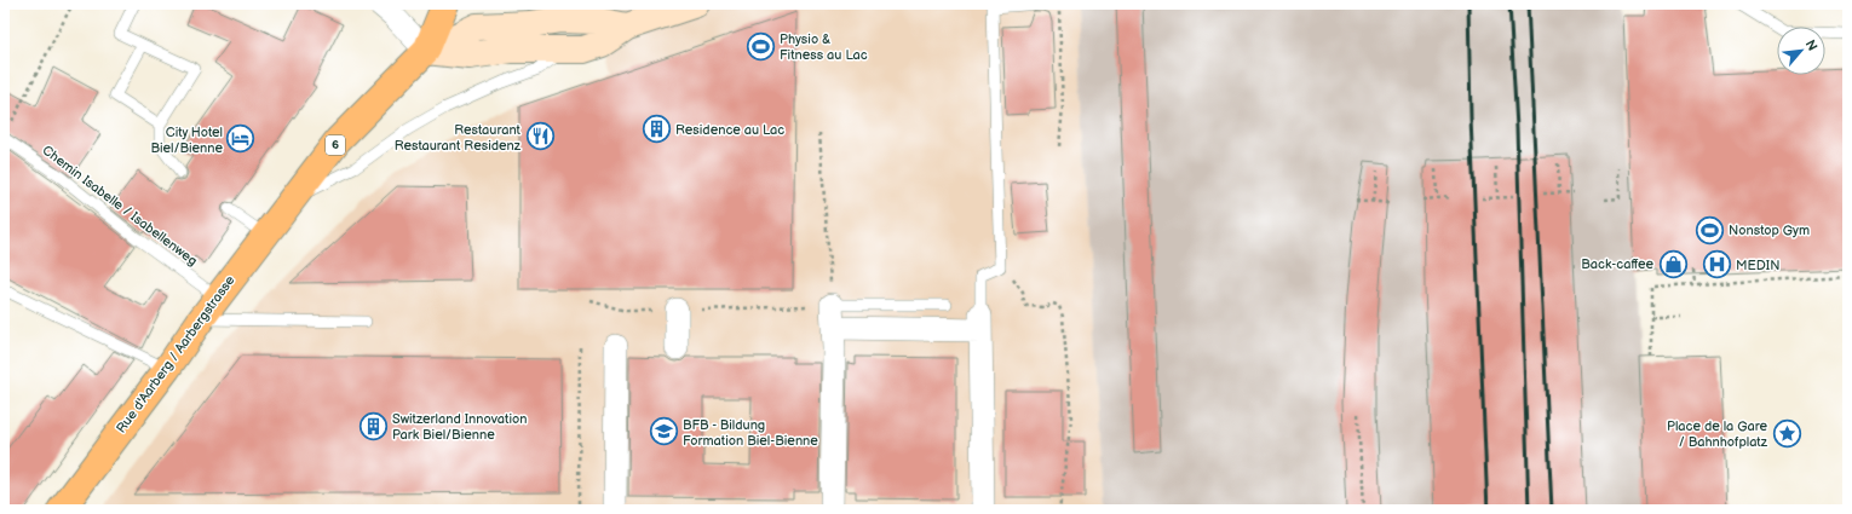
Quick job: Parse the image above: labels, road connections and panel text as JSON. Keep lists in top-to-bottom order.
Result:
{
  "streets": {
    "main road": ["6", "Rue d'Aarberg / Aarbergstrasse"],
    "lane": ["Chemin Isabelle / Isabellenweg"]
  },
  "crossings": [
    ["6", "Rue d'Aarberg / Aarbergstrasse"],
    ["Chemin Isabelle / Isabellenweg", "Rue d'Aarberg / Aarbergstrasse"]
  ],
  "places": {
    "sports": ["Physio & Fitness au Lac", "Nonstop Gym"],
    "building": ["Residence au Lac", "Switzerland Innovation Park Biel/Bienne"],
    "restaurant": ["Restaurant Restaurant Residenz"],
    "hotel": ["City Hotel Biel/Bienne"],
    "shop": ["Back-caffee"],
    "hospital": ["MEDIN"],
    "school or university": ["BFB - Bildung Formation Biel-Bienne"],
    "place": ["Place de la Gare / Bahnhofplatz"]
  },
  "north": "top right"
}
